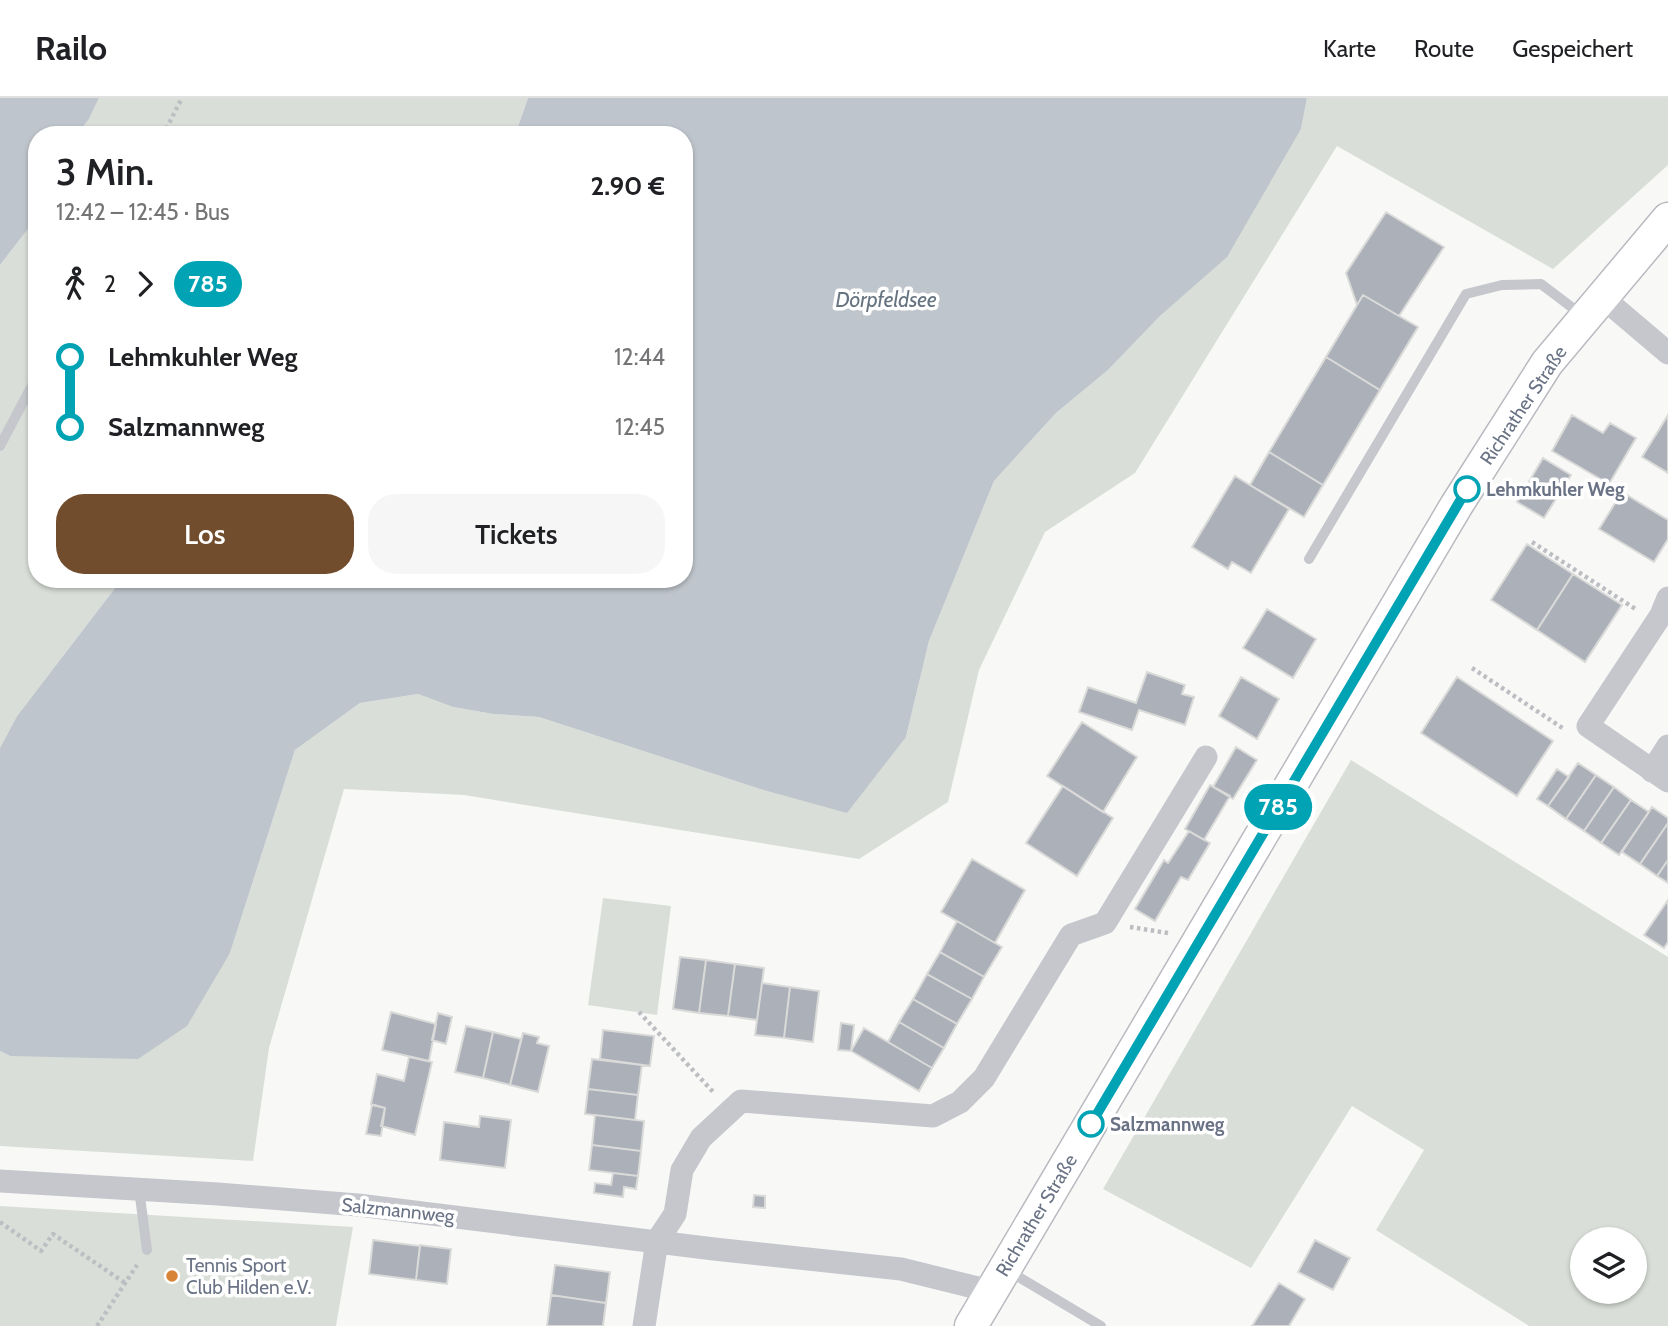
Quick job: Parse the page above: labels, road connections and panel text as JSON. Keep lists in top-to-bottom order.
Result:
{
  "streets": {
    "main road": ["Richrather Straße"],
    "street": ["Salzmannweg"]
  },
  "crossings": [
    ["Richrather Straße", "Salzmannweg"]
  ],
  "water": ["Dörpfeldsee"],
  "places": ["Lehmkuhler Weg", "Salzmannweg", "Tennis Sport Club Hilden e.V."],
  "lines": ["bus line 785"],
  "page": {
    "header": "Railo",
    "nav": ["Karte", "Route", "Gespeichert"],
    "on_map": "785",
    "heading": ["3 Min.", "12:42 – 12:45 · Bus", "2.90 €"],
    "legs": ["2", "785"],
    "list": [
      {
        "name": "Lehmkuhler Weg",
        "value": "12:44"
      },
      {
        "name": "Salzmannweg",
        "value": "12:45"
      }
    ],
    "buttons": ["Los", "Tickets"]
  }
}
